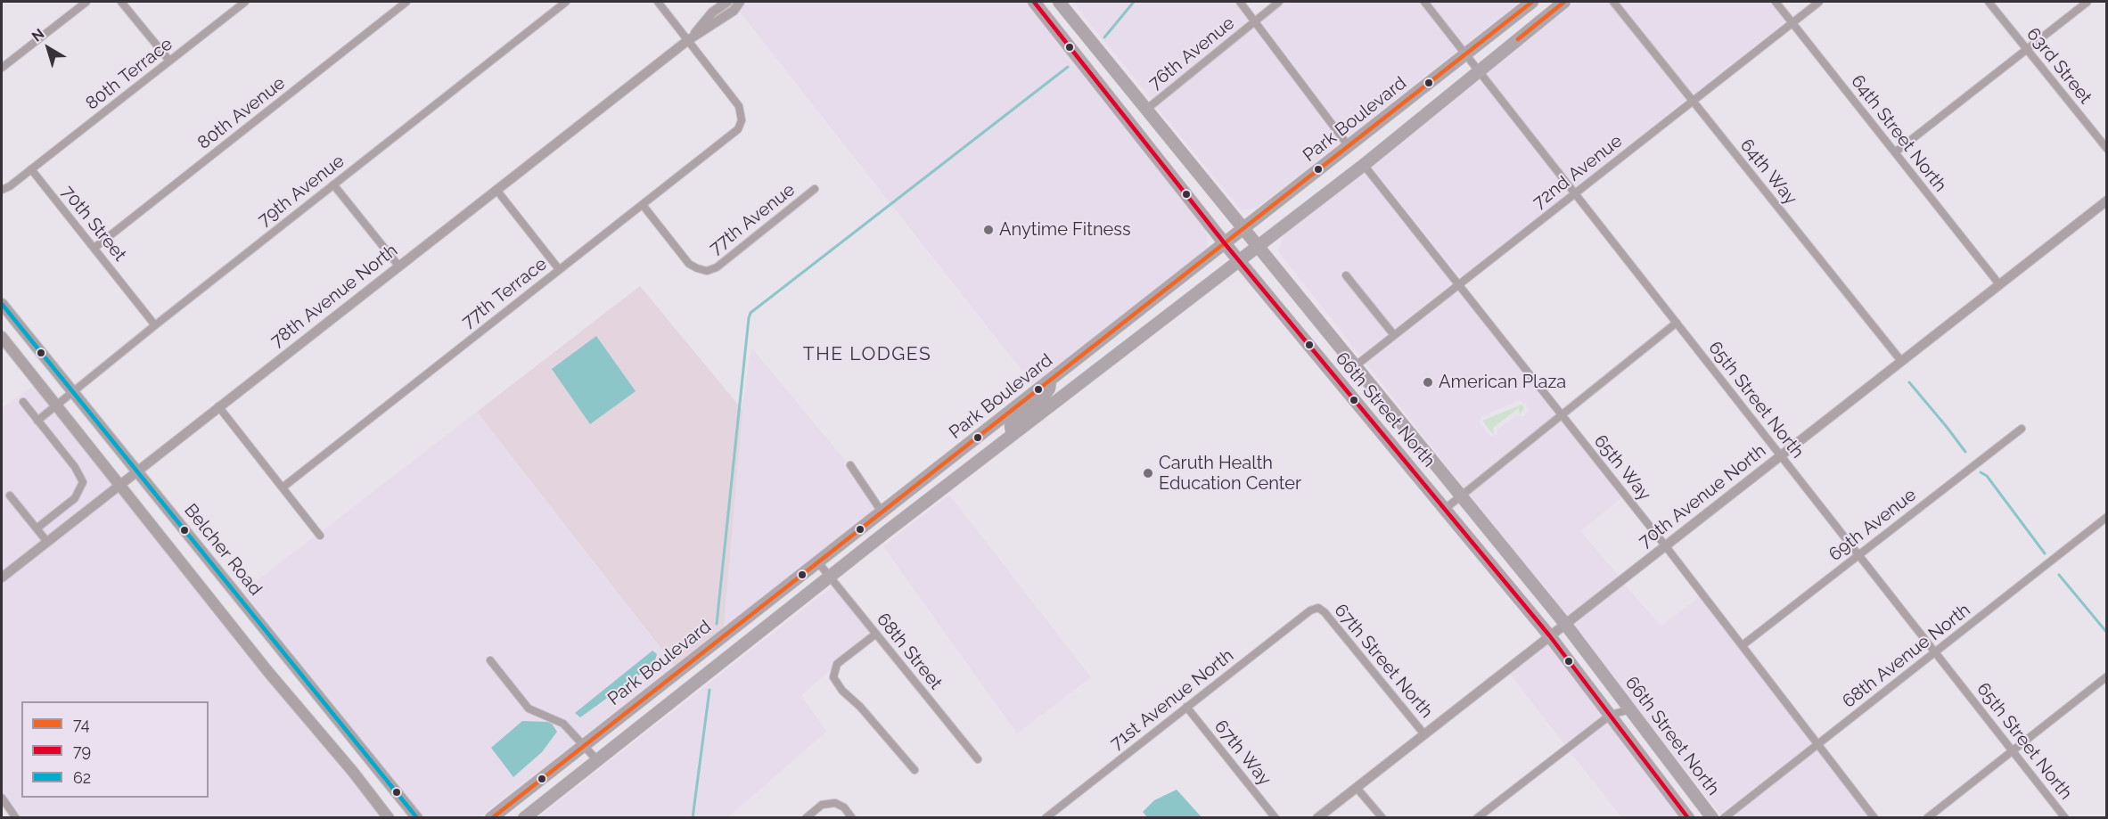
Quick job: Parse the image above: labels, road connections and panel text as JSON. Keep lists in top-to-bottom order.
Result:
{
  "streets": {
    "main road": ["Park Boulevard", "66th Street North", "Belcher Road"],
    "street": [
      "76th Avenue",
      "63rd Street",
      "80th Terrace",
      "80th Avenue",
      "64th Street North",
      "72nd Avenue",
      "64th Way",
      "79th Avenue",
      "77th Avenue",
      "70th Street",
      "77th Terrace",
      "78th Avenue North",
      "65th Street North",
      "65th Way",
      "70th Avenue North",
      "69th Avenue",
      "68th Street",
      "68th Avenue North",
      "67th Street North",
      "71st Avenue North",
      "67th Way"
    ]
  },
  "crossings": [
    ["76th Avenue", "66th Street North"],
    ["80th Terrace", "70th Street"],
    ["80th Avenue", "70th Street"],
    ["Park Boulevard", "65th Street North"],
    ["Park Boulevard", "66th Street North"],
    ["Park Boulevard", "68th Street"],
    ["64th Street North", "72nd Avenue"],
    ["64th Street North", "70th Avenue North"],
    ["72nd Avenue", "64th Way"],
    ["72nd Avenue", "65th Street North"],
    ["72nd Avenue", "66th Street North"],
    ["72nd Avenue", "65th Way"],
    ["64th Way", "70th Avenue North"],
    ["79th Avenue", "70th Street"],
    ["79th Avenue", "Belcher Road"],
    ["77th Avenue", "77th Terrace"],
    ["77th Terrace", "78th Avenue North"],
    ["78th Avenue North", "Belcher Road"],
    ["65th Street North", "70th Avenue North"],
    ["65th Street North", "69th Avenue"],
    ["65th Street North", "68th Avenue North"],
    ["66th Street North", "70th Avenue North"],
    ["65th Way", "70th Avenue North"],
    ["65th Way", "69th Avenue"],
    ["65th Way", "68th Avenue North"],
    ["70th Avenue North", "67th Street North"],
    ["67th Street North", "71st Avenue North"],
    ["71st Avenue North", "67th Way"]
  ],
  "districts": ["THE LODGES"],
  "places": ["Anytime Fitness", "American Plaza", "Caruth Health Education Center"],
  "lines": ["transit line 74", "transit line 79", "transit line 62"],
  "legend": ["74", "79", "62"],
  "north": "top left"
}
